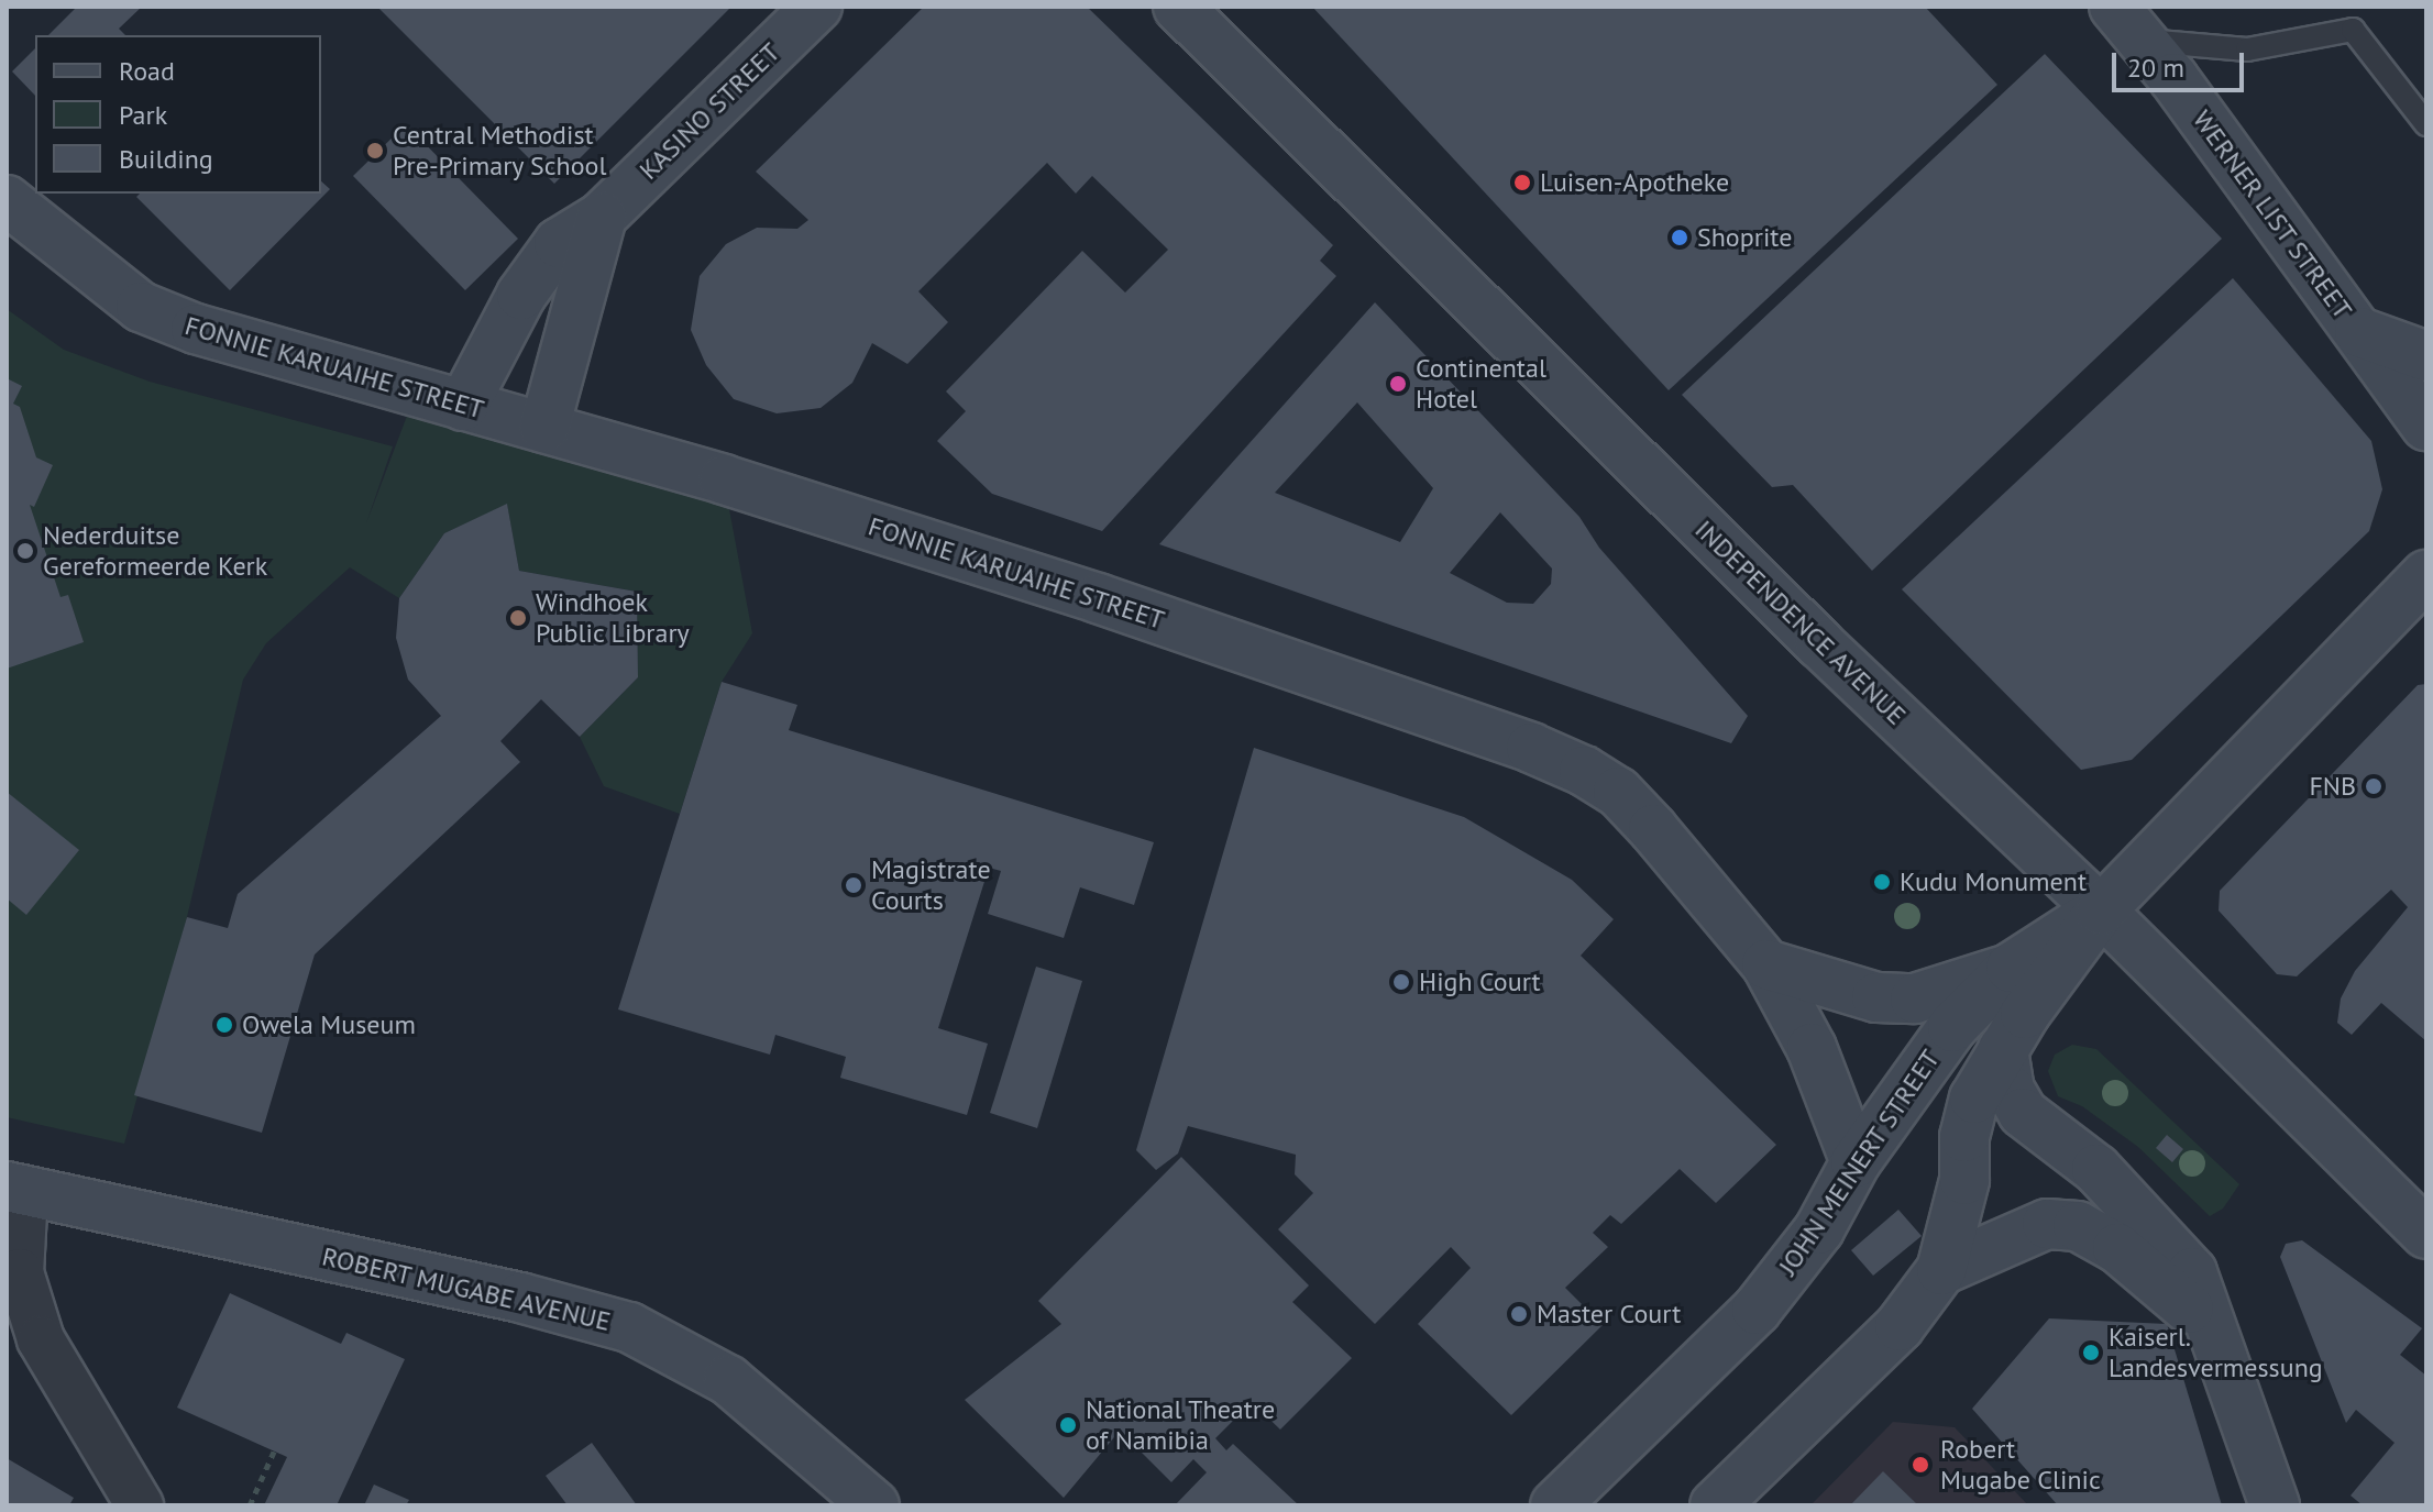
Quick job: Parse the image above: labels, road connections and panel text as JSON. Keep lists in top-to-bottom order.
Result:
{
  "streets": {
    "street": [
      "KASINO STREET",
      "WERNER LIST STREET",
      "FONNIE KARUAIHE STREET",
      "INDEPENDENCE AVENUE",
      "JOHN MEINERT STREET",
      "ROBERT MUGABE AVENUE"
    ]
  },
  "crossings": [
    ["KASINO STREET", "FONNIE KARUAIHE STREET"],
    ["FONNIE KARUAIHE STREET", "JOHN MEINERT STREET"],
    ["INDEPENDENCE AVENUE", "JOHN MEINERT STREET"]
  ],
  "places": [
    "Central Methodist Pre-Primary School",
    "Luisen-Apotheke",
    "Shoprite",
    "Continental Hotel",
    "Nederduitse Gereformeerde Kerk",
    "Windhoek Public Library",
    "FNB",
    "Kudu Monument",
    "Magistrate Courts",
    "High Court",
    "Owela Museum",
    "Master Court",
    "Kaiserl. Landesvermessung",
    "National Theatre of Namibia",
    "Robert Mugabe Clinic"
  ],
  "legend": ["Road", "Park", "Building"],
  "scale_bar": "20 m"
}
